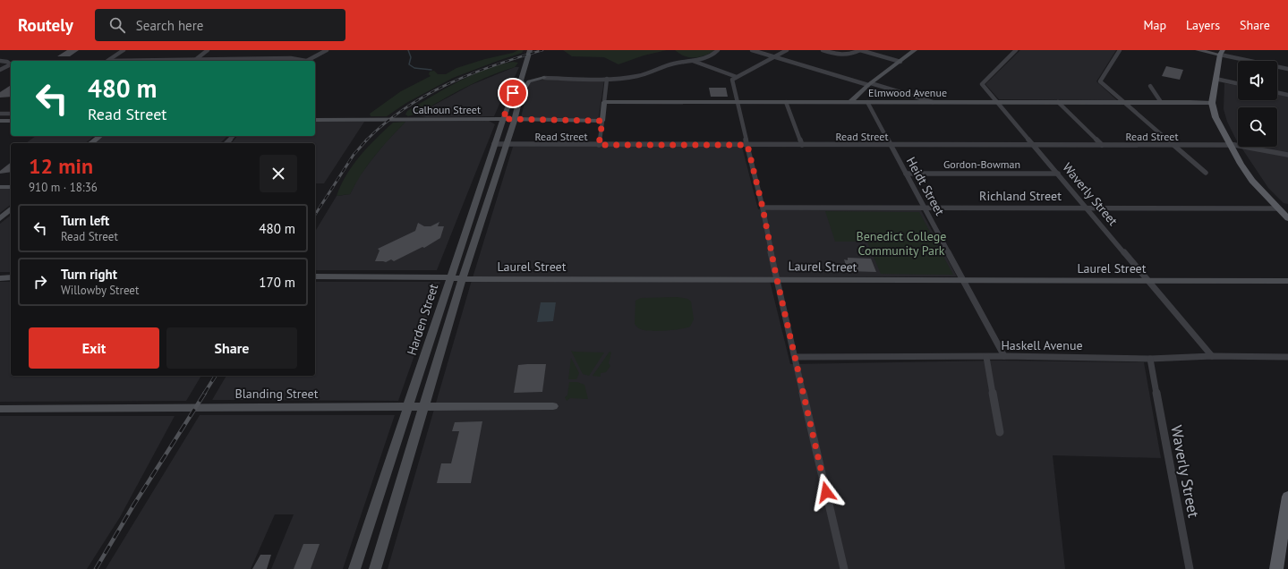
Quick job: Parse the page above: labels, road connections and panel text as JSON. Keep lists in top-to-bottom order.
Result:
{
  "streets": {
    "street": [
      "Elmwood Avenue",
      "Calhoun Street",
      "Read Street",
      "Gordon-Bowman",
      "Heidt Street",
      "Waverly Street",
      "Richland Street",
      "Laurel Street",
      "Harden Street",
      "Haskell Avenue",
      "Blanding Street"
    ]
  },
  "crossings": [
    ["Elmwood Avenue", "Heidt Street"],
    ["Elmwood Avenue", "Waverly Street"],
    ["Calhoun Street", "Harden Street"],
    ["Read Street", "Heidt Street"],
    ["Read Street", "Waverly Street"],
    ["Read Street", "Harden Street"],
    ["Gordon-Bowman", "Heidt Street"],
    ["Gordon-Bowman", "Waverly Street"],
    ["Heidt Street", "Richland Street"],
    ["Heidt Street", "Laurel Street"],
    ["Heidt Street", "Haskell Avenue"],
    ["Waverly Street", "Richland Street"],
    ["Waverly Street", "Laurel Street"],
    ["Waverly Street", "Haskell Avenue"],
    ["Laurel Street", "Harden Street"],
    ["Harden Street", "Blanding Street"]
  ],
  "parks": ["Benedict College Community Park"],
  "page": {
    "header": "Routely",
    "search": "Search here",
    "nav": ["Map", "Layers", "Share"],
    "turn": ["480 m", "Read Street"],
    "heading": ["12 min", "910 m · 18:36"],
    "list": [
      {
        "name": "Turn left",
        "note": "Read Street",
        "value": "480 m"
      },
      {
        "name": "Turn right",
        "note": "Willowby Street",
        "value": "170 m"
      }
    ],
    "buttons": ["Exit", "Share"]
  }
}
